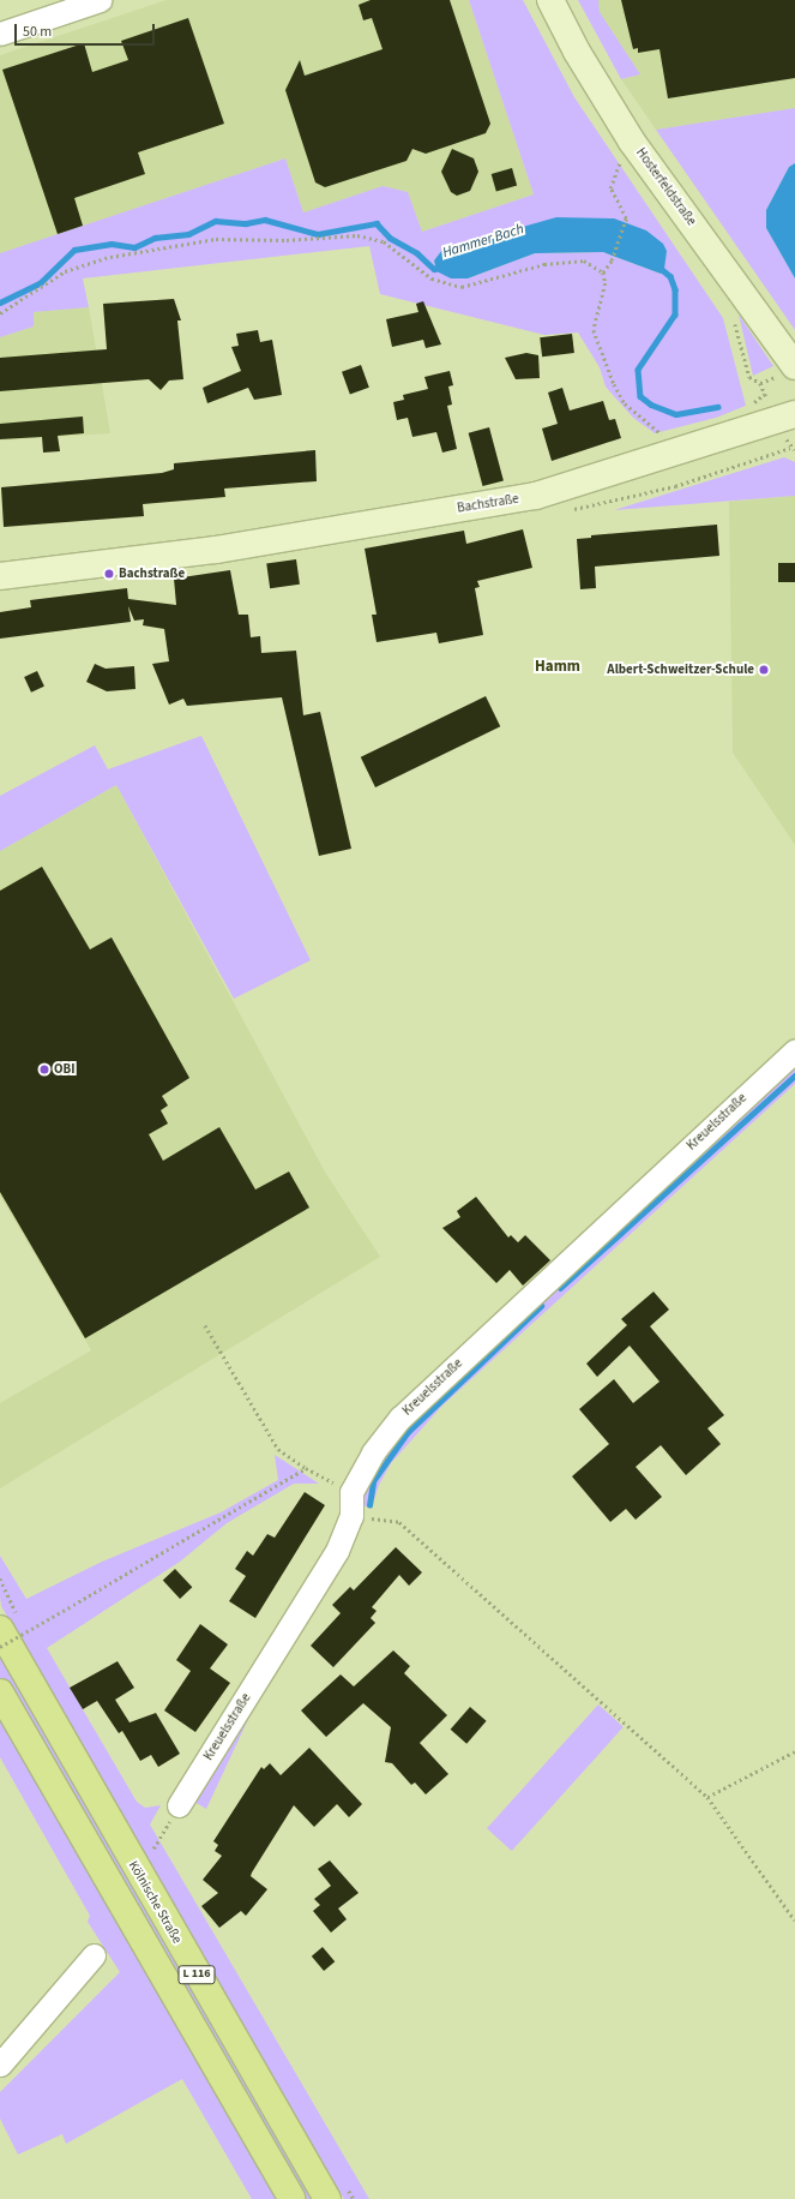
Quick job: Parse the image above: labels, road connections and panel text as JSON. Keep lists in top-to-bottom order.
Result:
{
  "streets": {
    "main road": ["Kölnische Straße", "L 116"],
    "street": ["Hosterfeldstraße", "Bachstraße", "Kreuelsstraße"]
  },
  "districts": ["Hamm"],
  "water": ["Hammer Bach"],
  "places": ["Bachstraße", "Albert-Schweitzer-Schule", "OBI"],
  "scale_bar": "50 m"
}
